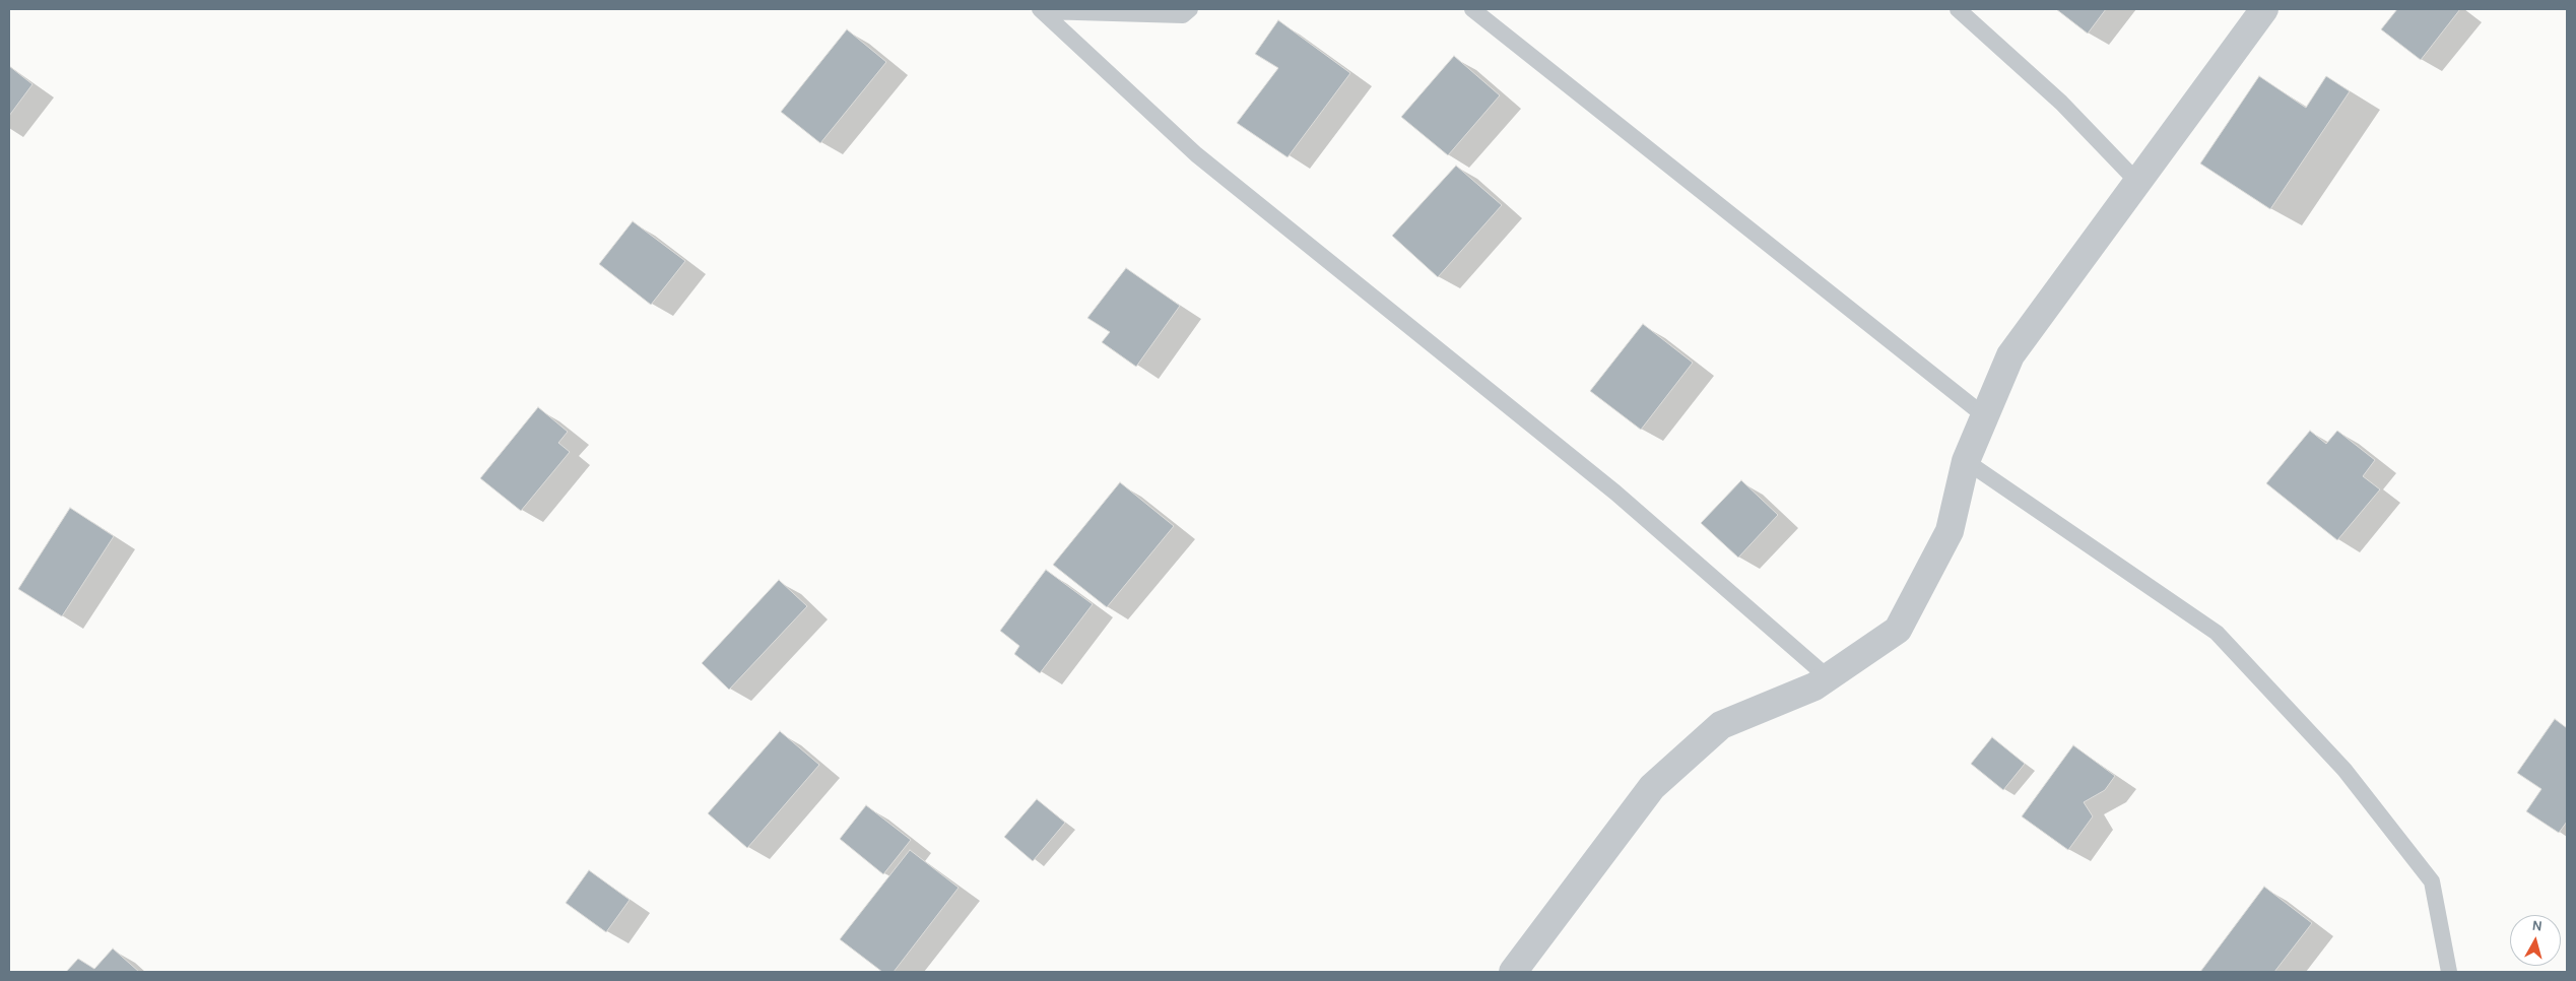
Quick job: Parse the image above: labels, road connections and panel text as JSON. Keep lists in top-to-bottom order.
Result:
{
  "north": "top"
}
